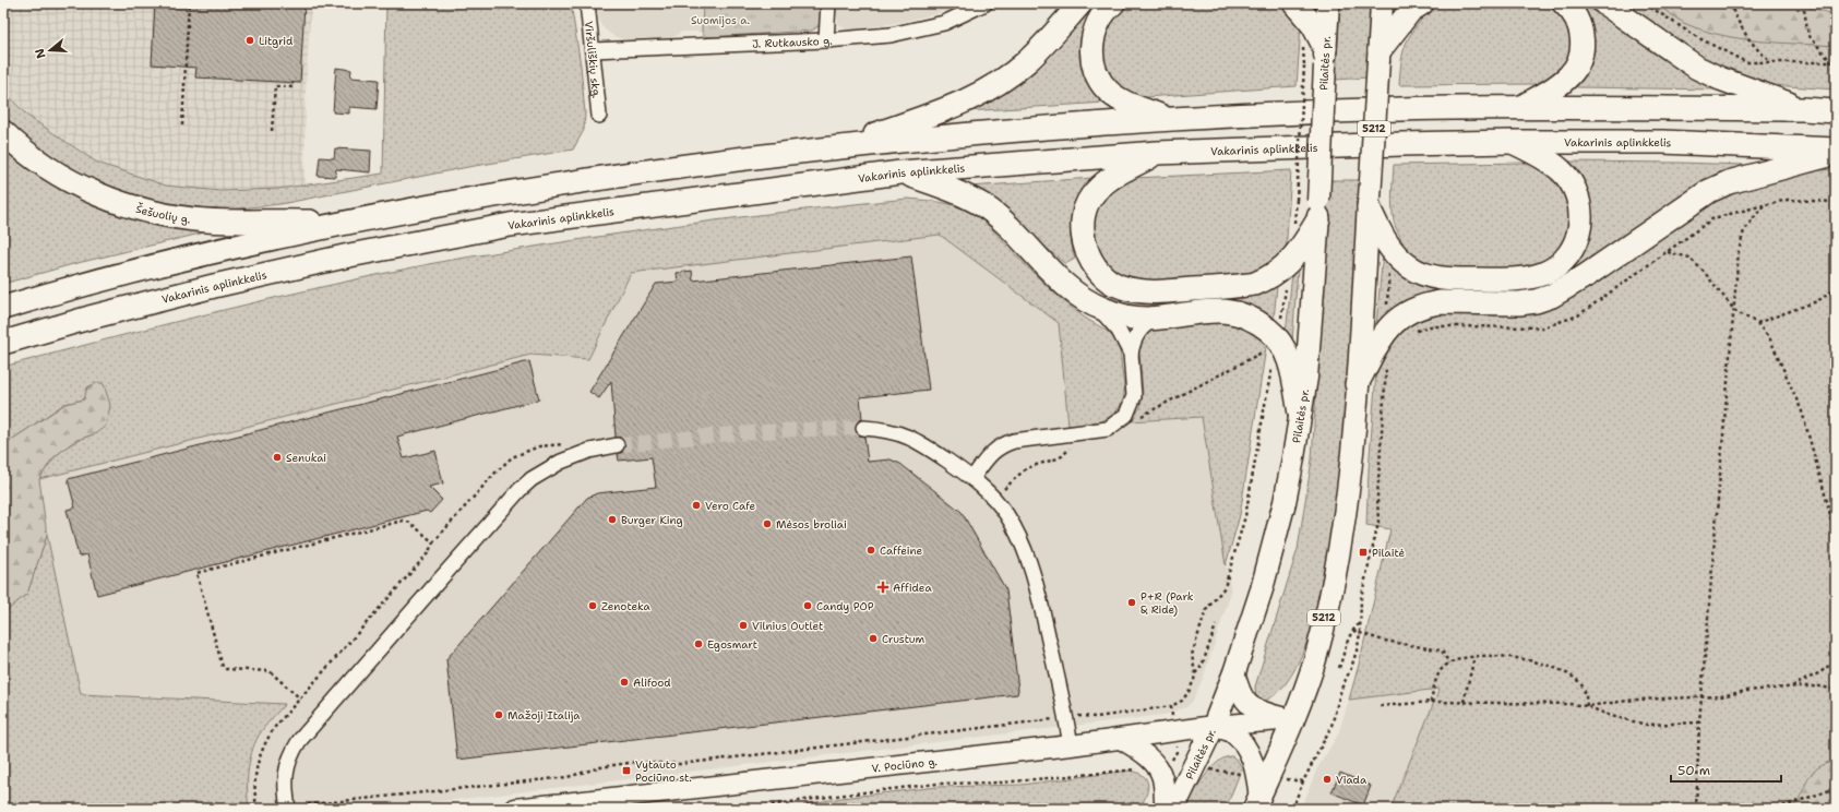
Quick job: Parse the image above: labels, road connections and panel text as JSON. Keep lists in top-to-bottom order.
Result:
{
  "streets": {
    "highway": ["Vakarinis aplinkkelis", "Šešuolių g."],
    "main road": ["Pilaitės pr.", "5212", "V. Pociūno g."],
    "street": ["J. Rutkausko g.", "Viršuliškių skg."]
  },
  "crossings": [
    ["J. Rutkausko g.", "Viršuliškių skg."],
    ["Pilaitės pr.", "V. Pociūno g."],
    ["5212", "V. Pociūno g."]
  ],
  "parks": ["Suomijos a."],
  "places": {
    "other": [
      "Litgrid",
      "Senukai",
      "Vero Cafe",
      "Burger King",
      "Mėsos broliai",
      "Caffeine",
      "P+R (Park & Ride)",
      "Zenoteka",
      "Candy POP",
      "Vilnius Outlet",
      "Crustum",
      "Egosmart",
      "Alifood",
      "Mažoji Italija",
      "Viada"
    ],
    "transit": ["Pilaitė", "Vytauto Pociūno st."],
    "health": ["Affidea"]
  },
  "scale_bar": "50 m",
  "north": "left"
}
